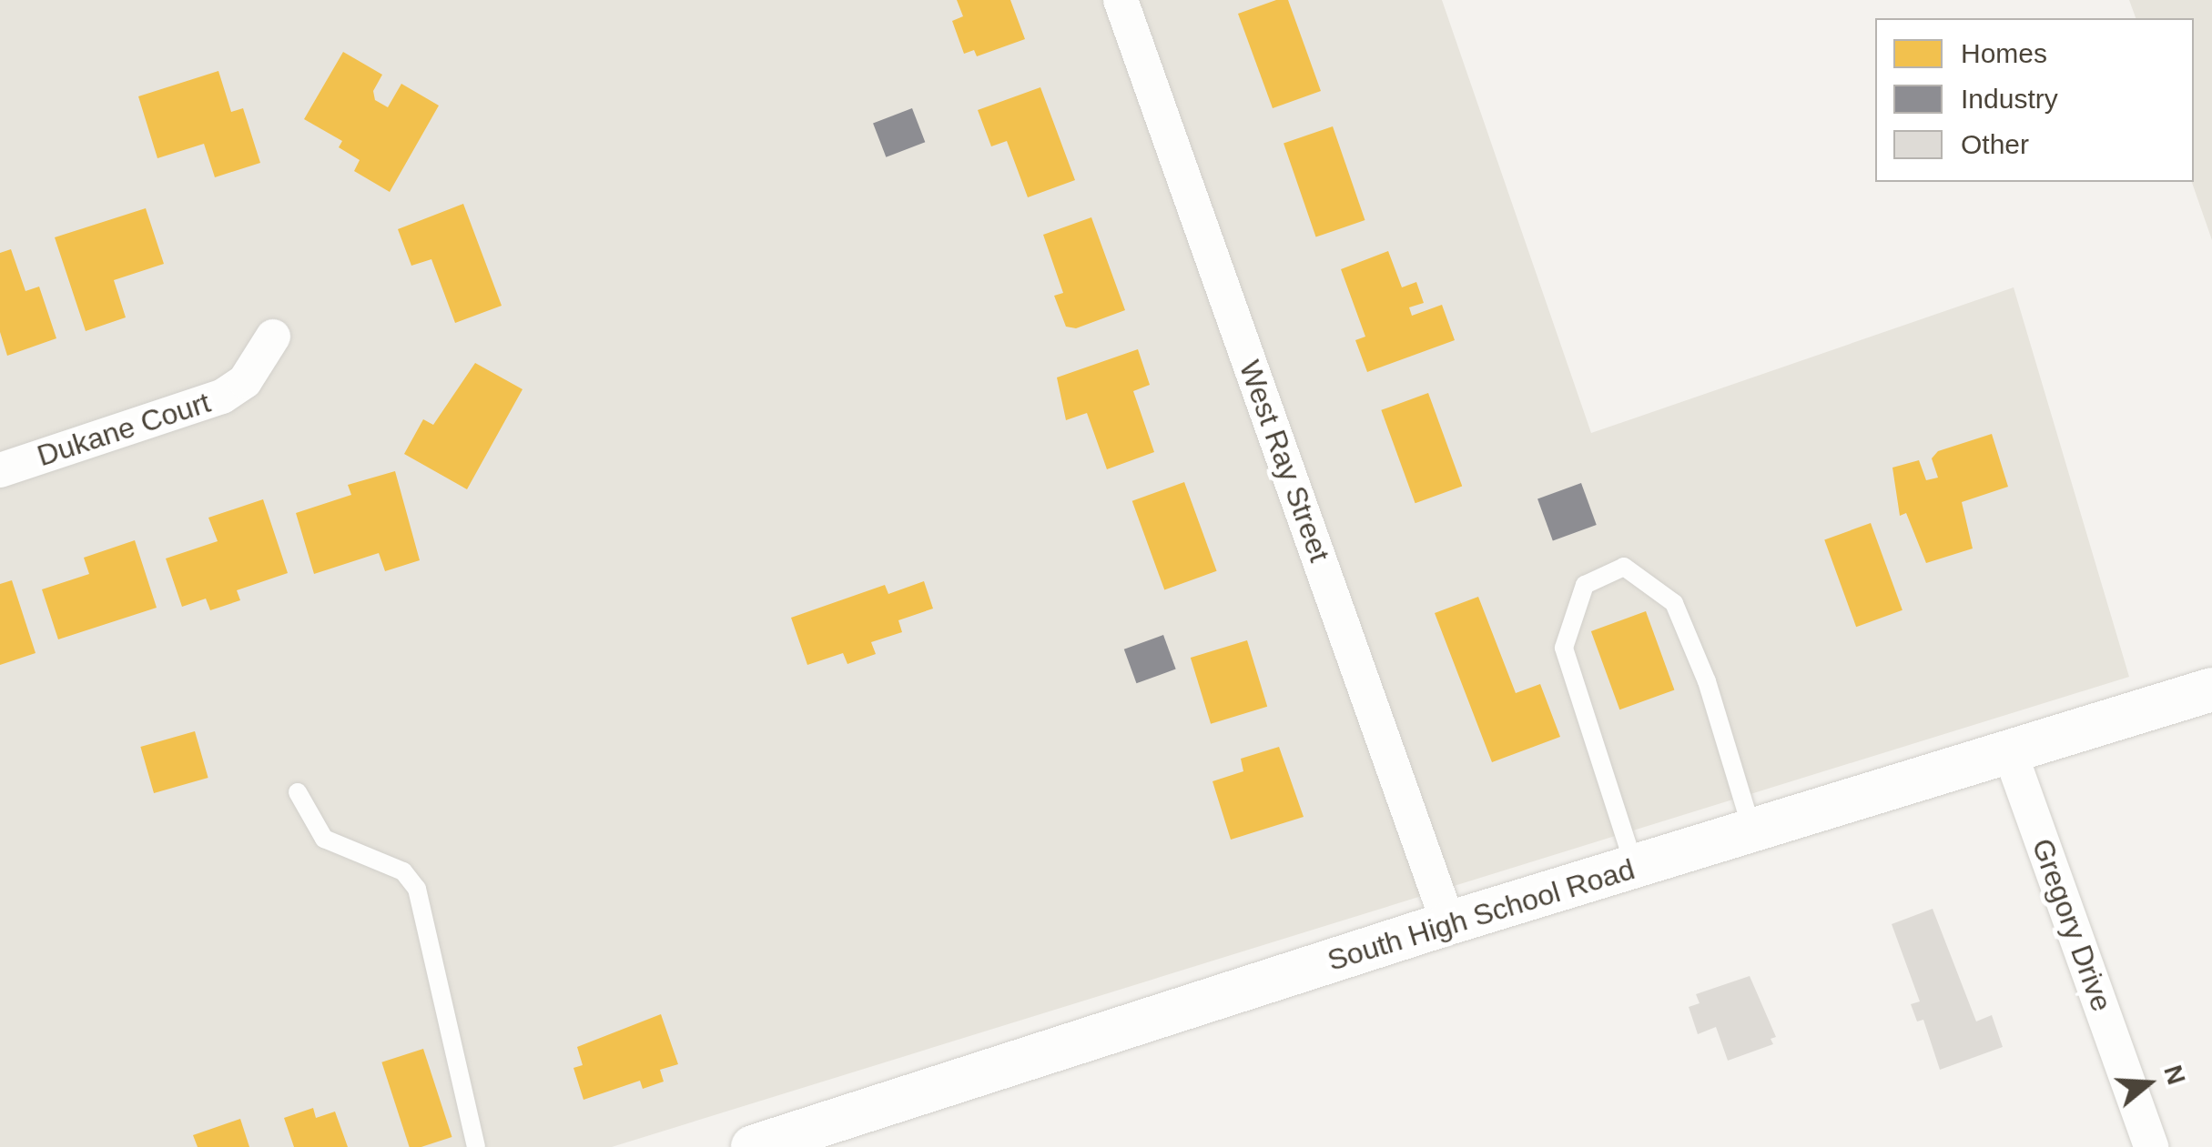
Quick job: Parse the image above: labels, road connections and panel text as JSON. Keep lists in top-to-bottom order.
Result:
{
  "streets": {
    "street": [
      "Dukane Court",
      "West Ray Street",
      "South High School Road",
      "Gregory Drive"
    ]
  },
  "crossings": [
    ["West Ray Street", "South High School Road"],
    ["South High School Road", "Gregory Drive"]
  ],
  "legend": ["Homes", "Industry", "Other"],
  "north": "right"
}
